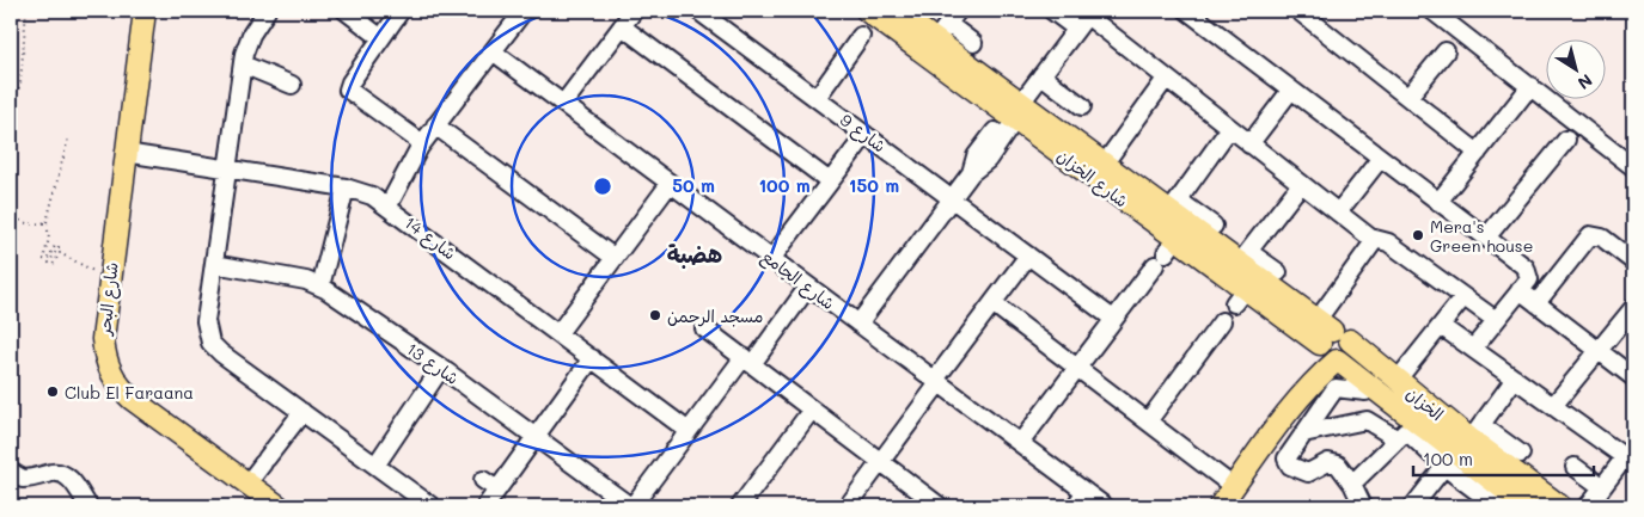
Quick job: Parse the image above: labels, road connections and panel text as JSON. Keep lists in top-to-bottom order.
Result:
{
  "streets": {
    "main road": ["شارع الخزان", "شارع البحر", "الخزان"],
    "street": [
      "شارع 9",
      "شارع 14",
      "شارع الجامع",
      "شارع 13"
    ]
  },
  "crossings": [
    ["شارع الخزان", "الخزان"],
    ["شارع 14", "شارع البحر"]
  ],
  "districts": ["هضبة"],
  "places": ["Mera's Green house", "مسجد الرحمن", "Club El Faraana"],
  "scale_bar": "100 m",
  "north": "bottom right",
  "rings": ["50 m", "100 m", "150 m"]
}
